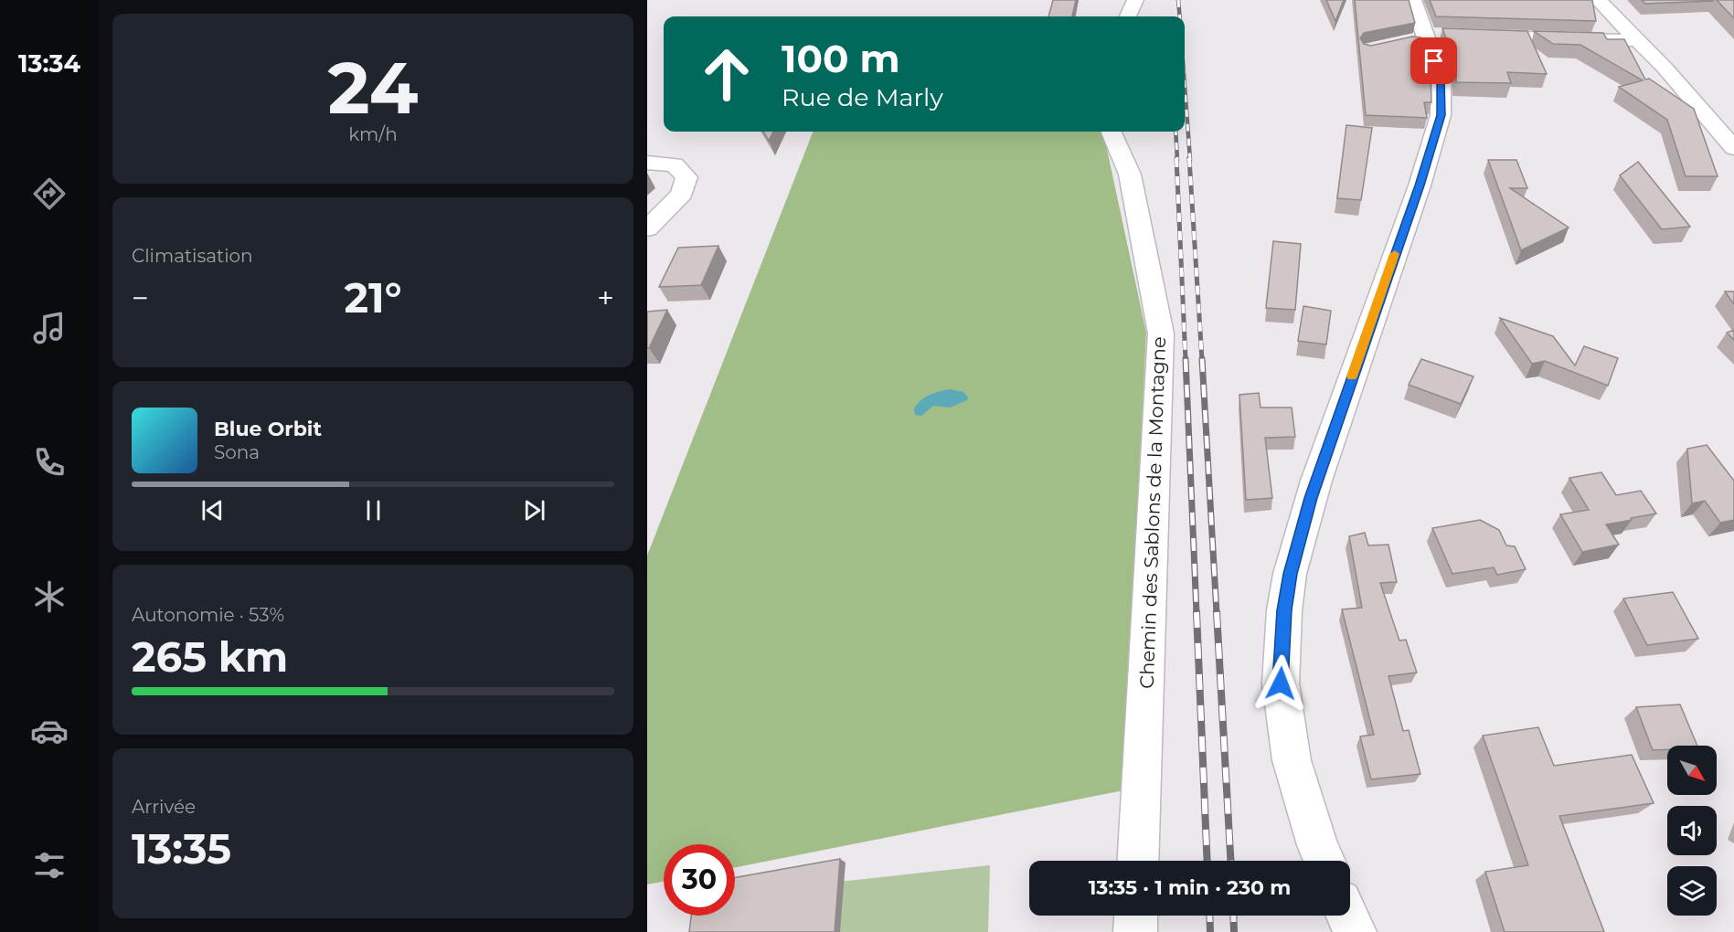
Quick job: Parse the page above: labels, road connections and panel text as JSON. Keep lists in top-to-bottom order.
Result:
{
  "streets": {
    "street": ["Chemin des Sablons de la Montagne"]
  },
  "north": "bottom right",
  "page": {
    "tabs": "13:34",
    "tile": [
      ["24", "km/h"],
      "Climatisation",
      ["Autonomie · 53%", "265 km"],
      ["Arrivée", "13:35"]
    ],
    "turn": ["100 m", "Rue de Marly"],
    "heat": ["−", "21°", "+"],
    "song": ["Blue Orbit", "Sona"],
    "limit": "30",
    "trip": "13:35 · 1 min · 230 m"
  }
}
